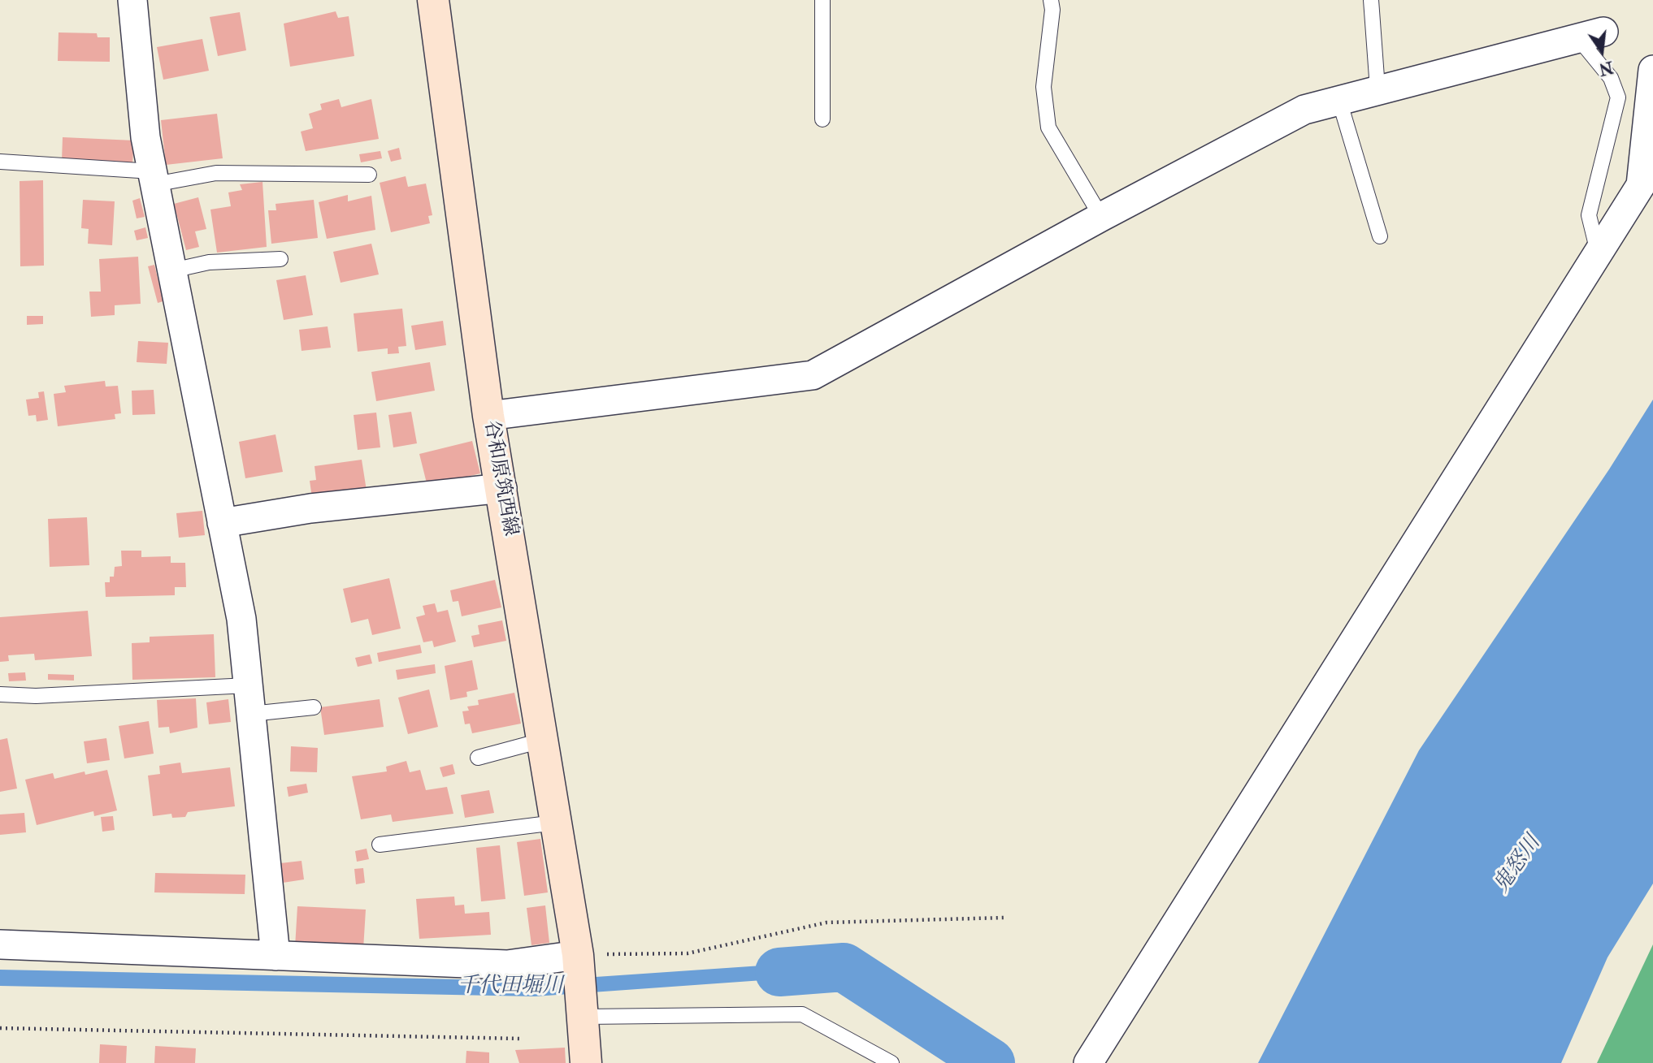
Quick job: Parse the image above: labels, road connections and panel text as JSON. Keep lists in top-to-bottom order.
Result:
{
  "streets": {
    "main road": ["谷和原筑西線"]
  },
  "water": ["鬼怒川", "千代田堀川"],
  "north": "bottom"
}
